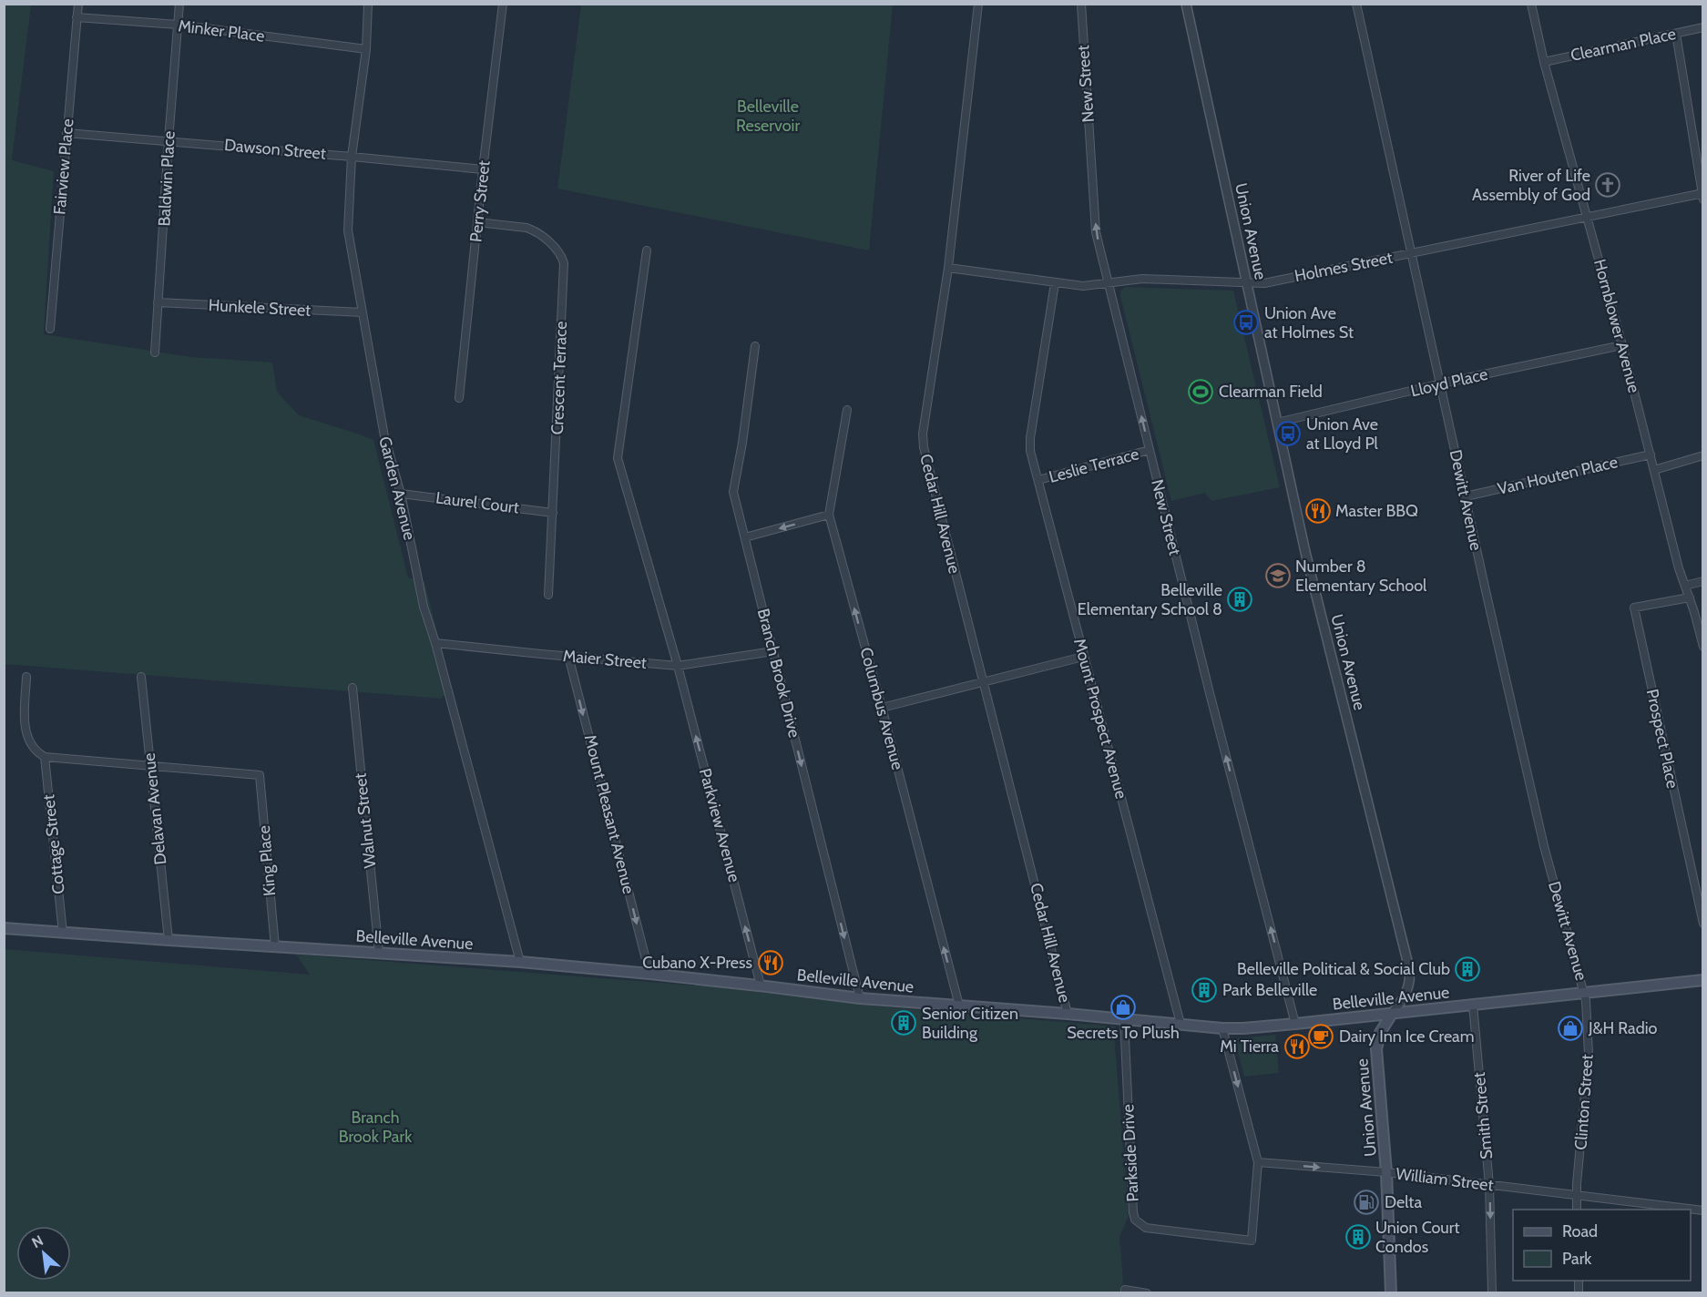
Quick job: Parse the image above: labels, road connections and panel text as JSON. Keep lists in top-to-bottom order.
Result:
{
  "streets": {
    "main road": ["Union Avenue", "Belleville Avenue"],
    "street": [
      "Minker Place",
      "Clearman Place",
      "New Street",
      "Dawson Street",
      "Fairview Place",
      "Baldwin Place",
      "Perry Street",
      "Holmes Street",
      "Hunkele Street",
      "Hornblower Avenue",
      "Crescent Terrace",
      "Lloyd Place",
      "Leslie Terrace",
      "Van Houten Place",
      "Garden Avenue",
      "Dewitt Avenue",
      "Laurel Court",
      "Cedar Hill Avenue",
      "Maier Street",
      "Branch Brook Drive",
      "Columbus Avenue",
      "Mount Prospect Avenue",
      "Prospect Place",
      "Delavan Avenue",
      "Mount Pleasant Avenue",
      "Walnut Street",
      "Parkview Avenue",
      "Cottage Street",
      "King Place",
      "Clinton Street",
      "Smith Street",
      "Parkside Drive",
      "William Street"
    ]
  },
  "crossings": [
    ["Minker Place", "Fairview Place"],
    ["Minker Place", "Baldwin Place"],
    ["Minker Place", "Garden Avenue"],
    ["Clearman Place", "Hornblower Avenue"],
    ["New Street", "Holmes Street"],
    ["New Street", "Leslie Terrace"],
    ["New Street", "Belleville Avenue"],
    ["Dawson Street", "Fairview Place"],
    ["Dawson Street", "Baldwin Place"],
    ["Dawson Street", "Perry Street"],
    ["Dawson Street", "Garden Avenue"],
    ["Baldwin Place", "Hunkele Street"],
    ["Perry Street", "Crescent Terrace"],
    ["Union Avenue", "Holmes Street"],
    ["Union Avenue", "Lloyd Place"],
    ["Union Avenue", "Belleville Avenue"],
    ["Union Avenue", "William Street"],
    ["Holmes Street", "Hornblower Avenue"],
    ["Holmes Street", "Dewitt Avenue"],
    ["Holmes Street", "Cedar Hill Avenue"],
    ["Holmes Street", "Mount Prospect Avenue"],
    ["Hunkele Street", "Garden Avenue"],
    ["Hornblower Avenue", "Lloyd Place"],
    ["Hornblower Avenue", "Van Houten Place"],
    ["Hornblower Avenue", "Prospect Place"],
    ["Crescent Terrace", "Laurel Court"],
    ["Lloyd Place", "Dewitt Avenue"],
    ["Leslie Terrace", "Mount Prospect Avenue"],
    ["Van Houten Place", "Dewitt Avenue"],
    ["Garden Avenue", "Laurel Court"],
    ["Garden Avenue", "Maier Street"],
    ["Garden Avenue", "Belleville Avenue"],
    ["Dewitt Avenue", "Belleville Avenue"],
    ["Dewitt Avenue", "Clinton Street"],
    ["Cedar Hill Avenue", "Belleville Avenue"],
    ["Maier Street", "Branch Brook Drive"],
    ["Maier Street", "Mount Pleasant Avenue"],
    ["Maier Street", "Parkview Avenue"],
    ["Branch Brook Drive", "Belleville Avenue"],
    ["Columbus Avenue", "Belleville Avenue"],
    ["Mount Prospect Avenue", "Belleville Avenue"],
    ["Delavan Avenue", "King Place"],
    ["Delavan Avenue", "Belleville Avenue"],
    ["Mount Pleasant Avenue", "Belleville Avenue"],
    ["Walnut Street", "Belleville Avenue"],
    ["Parkview Avenue", "Belleville Avenue"],
    ["Cottage Street", "Belleville Avenue"],
    ["King Place", "Belleville Avenue"],
    ["Belleville Avenue", "Clinton Street"],
    ["Belleville Avenue", "Smith Street"],
    ["Belleville Avenue", "Parkside Drive"],
    ["Clinton Street", "William Street"],
    ["Smith Street", "William Street"],
    ["Parkside Drive", "William Street"]
  ],
  "one_way": [
    "New Street",
    "Branch Brook Drive",
    "Columbus Avenue",
    "Mount Pleasant Avenue",
    "Parkview Avenue",
    "Smith Street"
  ],
  "parks": ["Belleville Reservoir", "Branch Brook Park"],
  "places": {
    "church": ["River of Life Assembly of God"],
    "bus stop": ["Union Ave at Holmes St", "Union Ave at Lloyd Pl"],
    "sports": ["Clearman Field"],
    "restaurant": ["Master BBQ", "Cubano X-Press", "Mi Tierra"],
    "school or university": ["Number 8 Elementary School"],
    "building": [
      "Belleville Elementary School 8",
      "Belleville Political & Social Club",
      "Park Belleville",
      "Senior Citizen Building",
      "Union Court Condos"
    ],
    "shop": ["Secrets To Plush", "J&H Radio"],
    "cafe": ["Dairy Inn Ice Cream"],
    "fuel station": ["Delta"]
  },
  "legend": ["Road", "Park"],
  "north": "top left"
}
